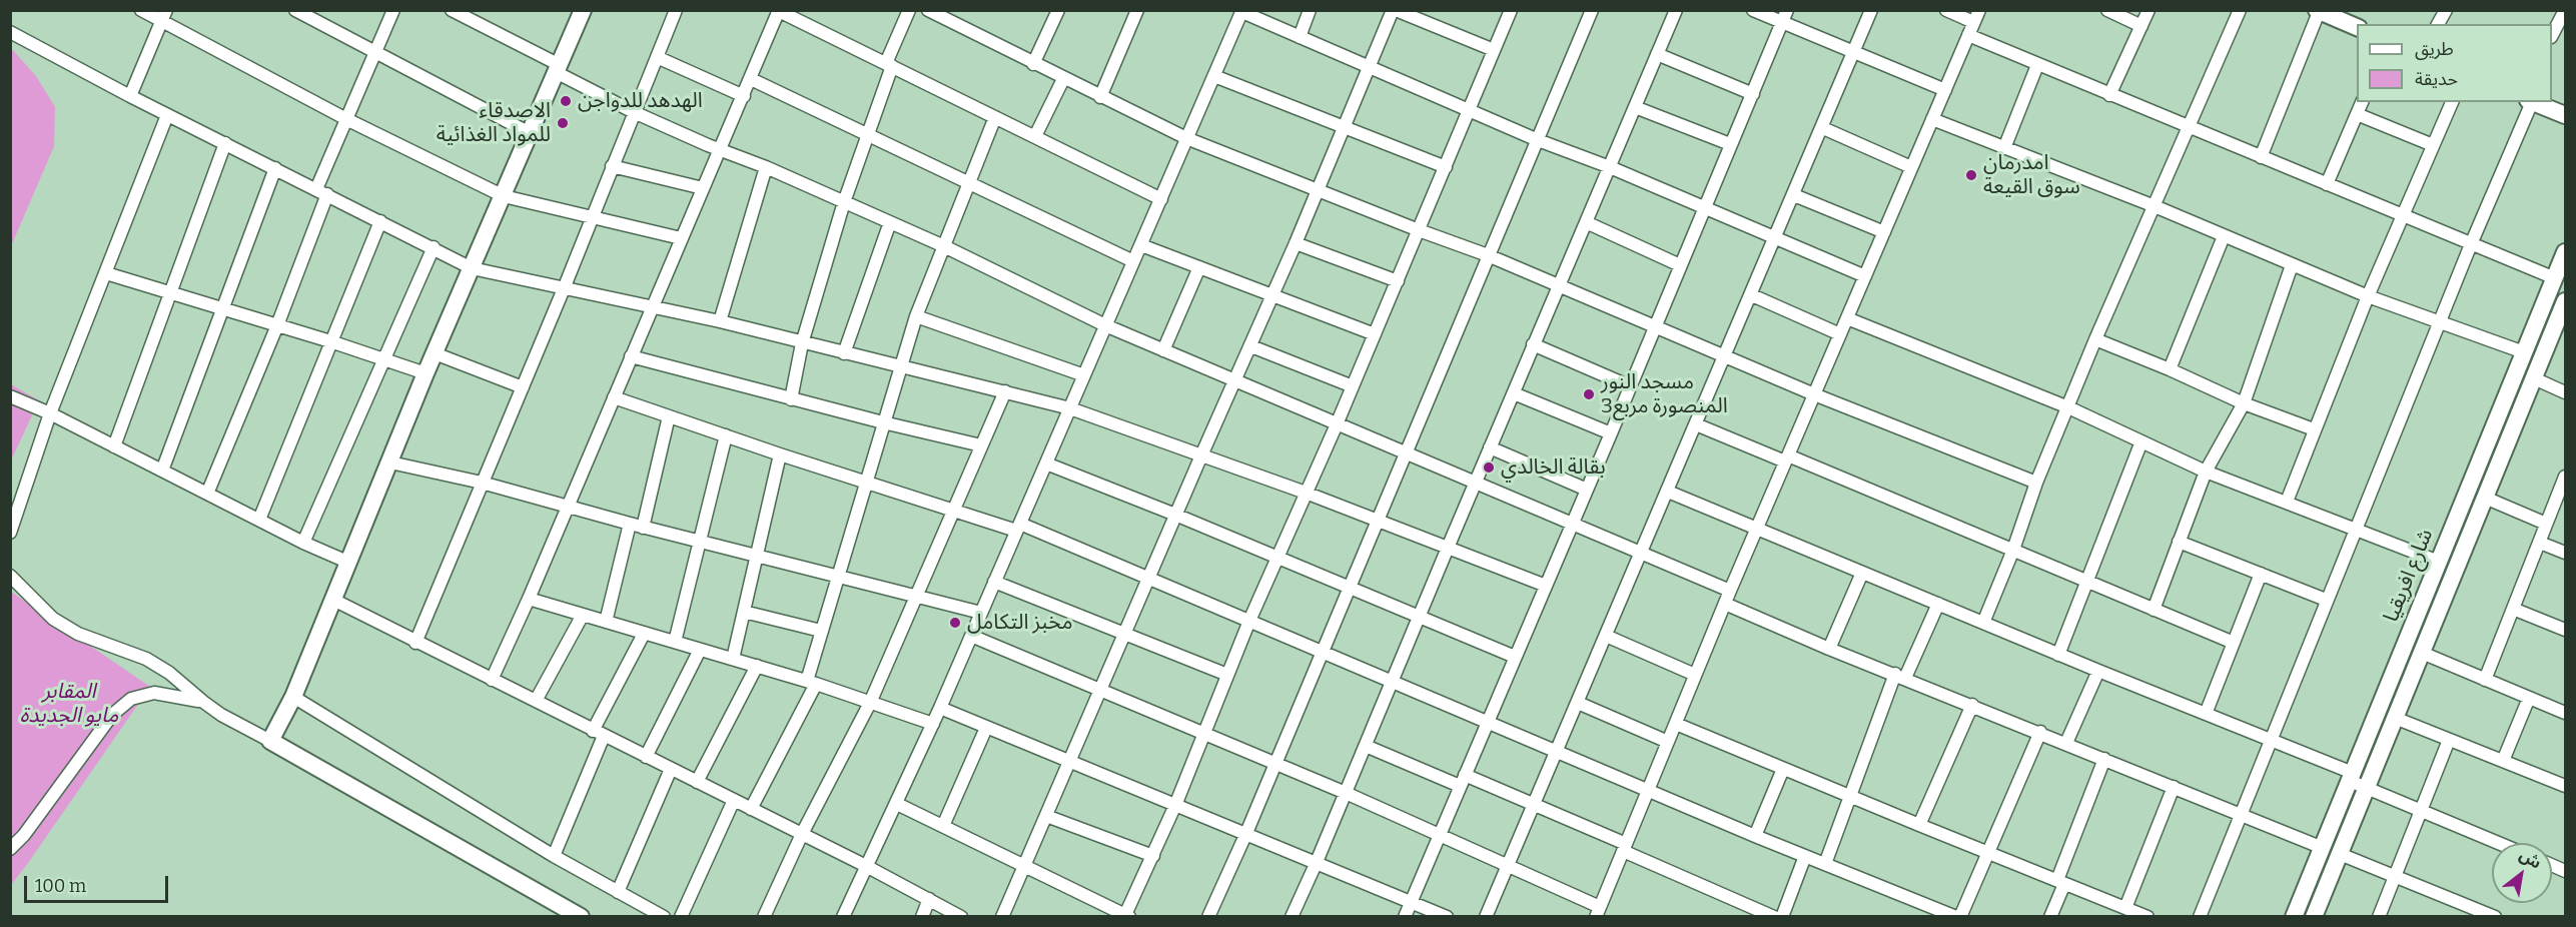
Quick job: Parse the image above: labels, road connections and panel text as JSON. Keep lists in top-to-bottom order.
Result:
{
  "streets": {
    "street": ["شارع افريقيا"]
  },
  "parks": ["المقابر مايو الجديدة"],
  "places": [
    "الهدهد للدواجن",
    "الاصدقاء للمواد الغذائية",
    "امدرمان سوق القيعة",
    "مسجد النور المنصورة مربع3",
    "بقالة الخالدي",
    "مخبز التكامل"
  ],
  "legend": ["طريق", "حديقة"],
  "scale_bar": "100 m",
  "north": "top right"
}
